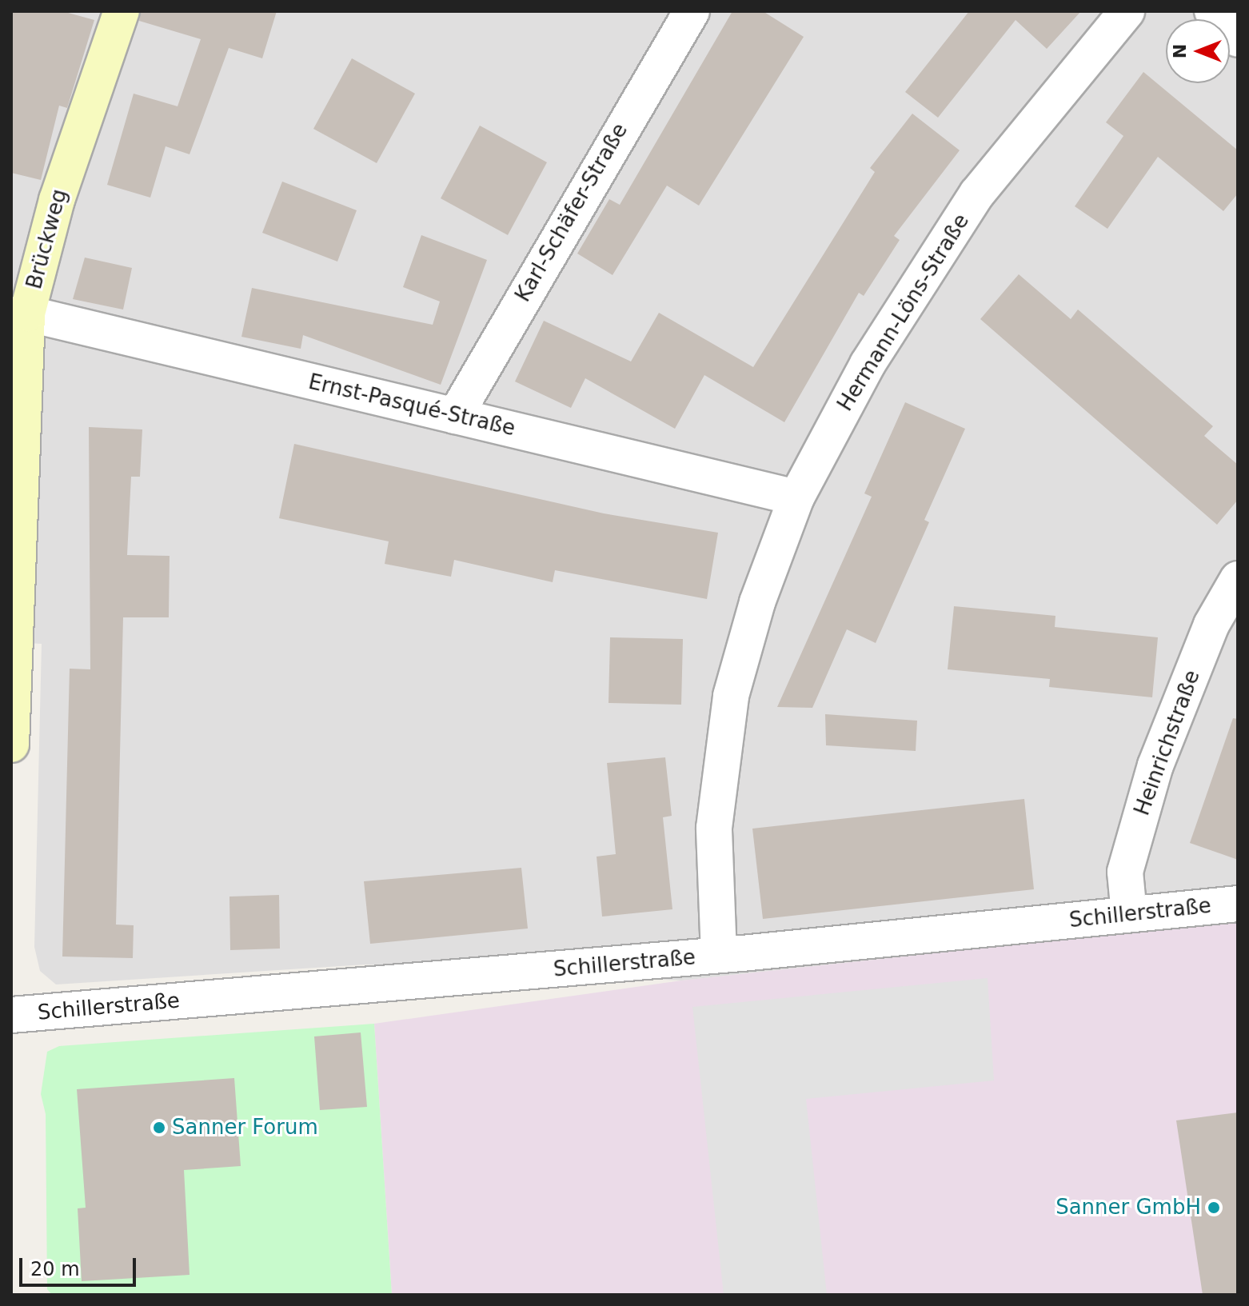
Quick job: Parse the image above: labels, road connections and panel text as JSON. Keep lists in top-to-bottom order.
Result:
{
  "streets": {
    "street": [
      "Karl-Schäfer-Straße",
      "Brückweg",
      "Hermann-Löns-Straße",
      "Ernst-Pasqué-Straße",
      "Heinrichstraße",
      "Schillerstraße"
    ]
  },
  "crossings": [
    ["Karl-Schäfer-Straße", "Ernst-Pasqué-Straße"],
    ["Brückweg", "Ernst-Pasqué-Straße"],
    ["Hermann-Löns-Straße", "Ernst-Pasqué-Straße"],
    ["Hermann-Löns-Straße", "Schillerstraße"],
    ["Heinrichstraße", "Schillerstraße"]
  ],
  "places": ["Sanner Forum", "Sanner GmbH"],
  "scale_bar": "20 m",
  "north": "left"
}
